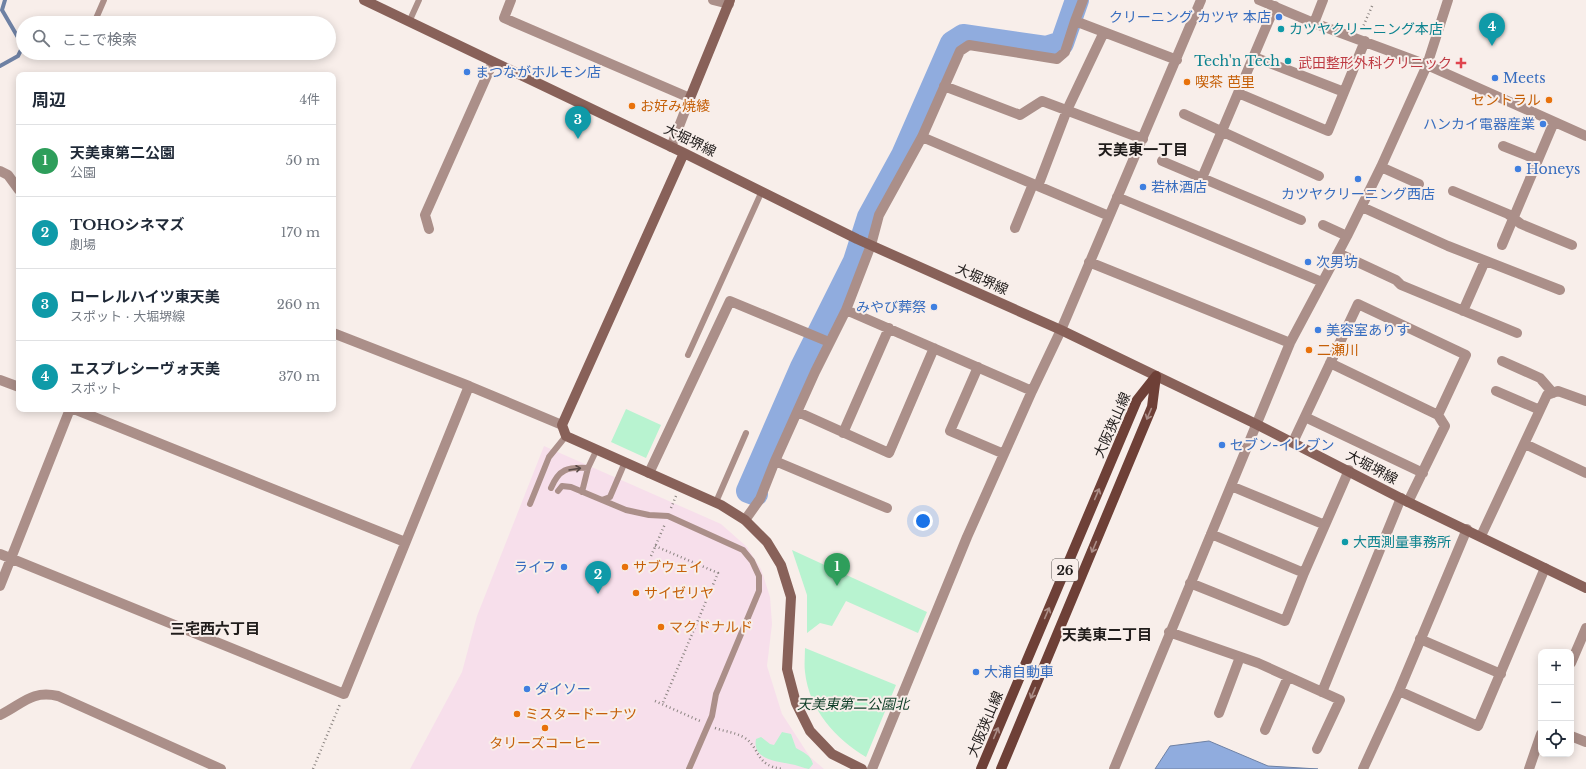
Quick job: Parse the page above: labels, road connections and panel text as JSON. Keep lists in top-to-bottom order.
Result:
{
  "streets": {
    "main road": ["大堀堺線", "大阪狭山線", "26"]
  },
  "crossings": [
    ["大堀堺線", "大阪狭山線"]
  ],
  "districts": ["天美東一丁目", "三宅西六丁目", "天美東二丁目"],
  "parks": ["天美東第二公園北"],
  "places": {
    "other": [
      "クリーニング カツヤ 本店",
      "カツヤクリーニング本店",
      "Tech'n Tech",
      "まつながホルモン店",
      "Meets",
      "喫茶 芭里",
      "セントラル",
      "お好み焼綾",
      "ハンカイ電器産業",
      "Honeys",
      "カツヤクリーニング西店",
      "若林酒店",
      "次男坊",
      "みやび葬祭",
      "美容室ありす",
      "二瀬川",
      "セブン-イレブン",
      "大西測量事務所",
      "ライフ",
      "サブウェイ",
      "サイゼリヤ",
      "マクドナルド",
      "大浦自動車",
      "ダイソー",
      "ミスタードーナツ",
      "タリーズコーヒー"
    ],
    "health": ["武田整形外科クリニック"]
  },
  "page": {
    "pins": [
      "4",
      "3",
      "1",
      "2"
    ],
    "search": "ここで検索",
    "heading": ["周辺", "4件"],
    "list": [
      {
        "mark": "1",
        "name": "天美東第二公園",
        "note": "公園",
        "value": "50 m"
      },
      {
        "mark": "2",
        "name": "TOHOシネマズ",
        "note": "劇場",
        "value": "170 m"
      },
      {
        "mark": "3",
        "name": "ローレルハイツ東天美",
        "note": "スポット · 大堀堺線",
        "value": "260 m"
      },
      {
        "mark": "4",
        "name": "エスプレシーヴォ天美",
        "note": "スポット",
        "value": "370 m"
      }
    ],
    "map_buttons": ["+", "−"]
  }
}
